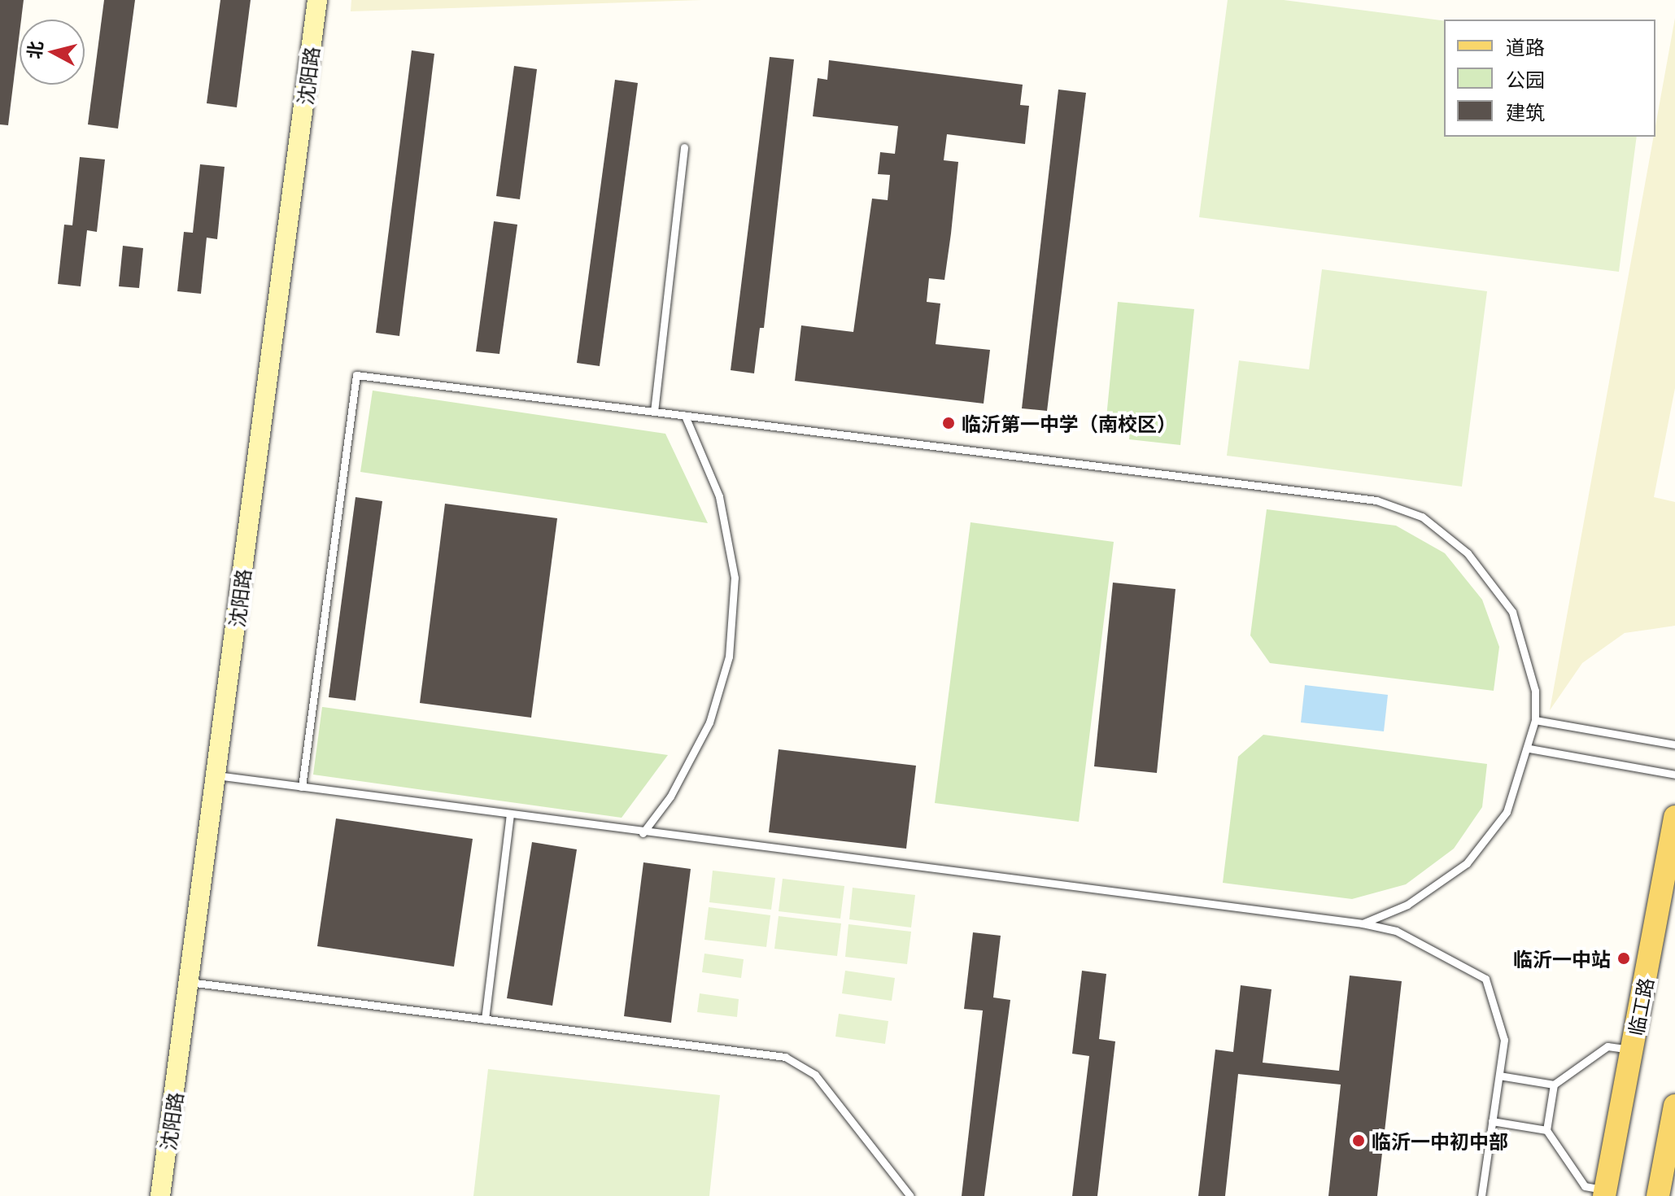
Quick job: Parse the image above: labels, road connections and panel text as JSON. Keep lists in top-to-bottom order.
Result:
{
  "streets": {
    "main road": ["临工路"],
    "street": ["沈阳路"]
  },
  "places": ["临沂第一中学（南校区）", "临沂一中站", "临沂一中初中部"],
  "legend": ["道路", "公园", "建筑"],
  "north": "left"
}
